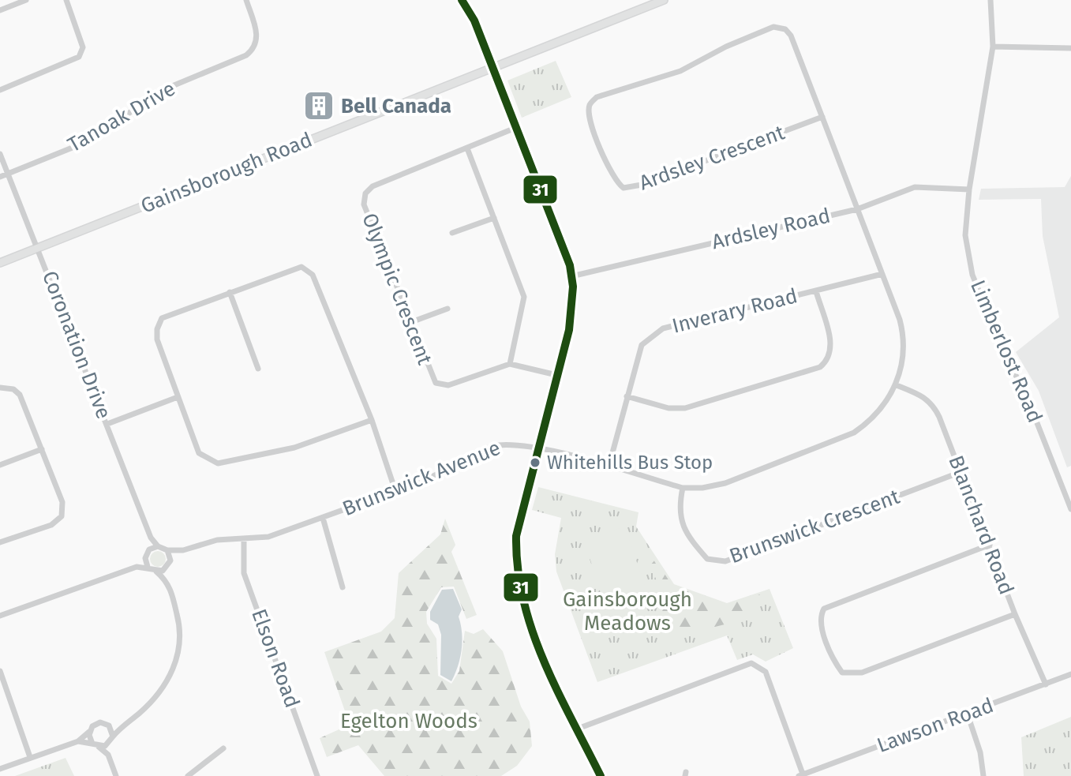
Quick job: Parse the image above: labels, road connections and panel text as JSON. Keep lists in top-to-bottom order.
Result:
{
  "streets": {
    "main road": ["Gainsborough Road"],
    "street": [
      "Tanoak Drive",
      "Ardsley Crescent",
      "Ardsley Road",
      "Olympic Crescent",
      "Inverary Road",
      "Coronation Drive",
      "Limberlost Road",
      "Brunswick Avenue",
      "Blanchard Road",
      "Brunswick Crescent",
      "Elson Road",
      "Lawson Road"
    ]
  },
  "crossings": [
    ["Tanoak Drive", "Coronation Drive"],
    ["Ardsley Crescent", "Ardsley Road"],
    ["Ardsley Crescent", "Brunswick Avenue"],
    ["Gainsborough Road", "Coronation Drive"],
    ["Ardsley Road", "Limberlost Road"],
    ["Ardsley Road", "Brunswick Avenue"],
    ["Inverary Road", "Brunswick Avenue"],
    ["Coronation Drive", "Brunswick Avenue"],
    ["Brunswick Avenue", "Blanchard Road"],
    ["Brunswick Avenue", "Brunswick Crescent"],
    ["Brunswick Avenue", "Elson Road"],
    ["Blanchard Road", "Brunswick Crescent"],
    ["Blanchard Road", "Lawson Road"]
  ],
  "parks": ["Gainsborough Meadows", "Egelton Woods"],
  "places": {
    "building": ["Bell Canada"],
    "other": ["Whitehills Bus Stop"]
  },
  "lines": ["transit line 31"]
}
